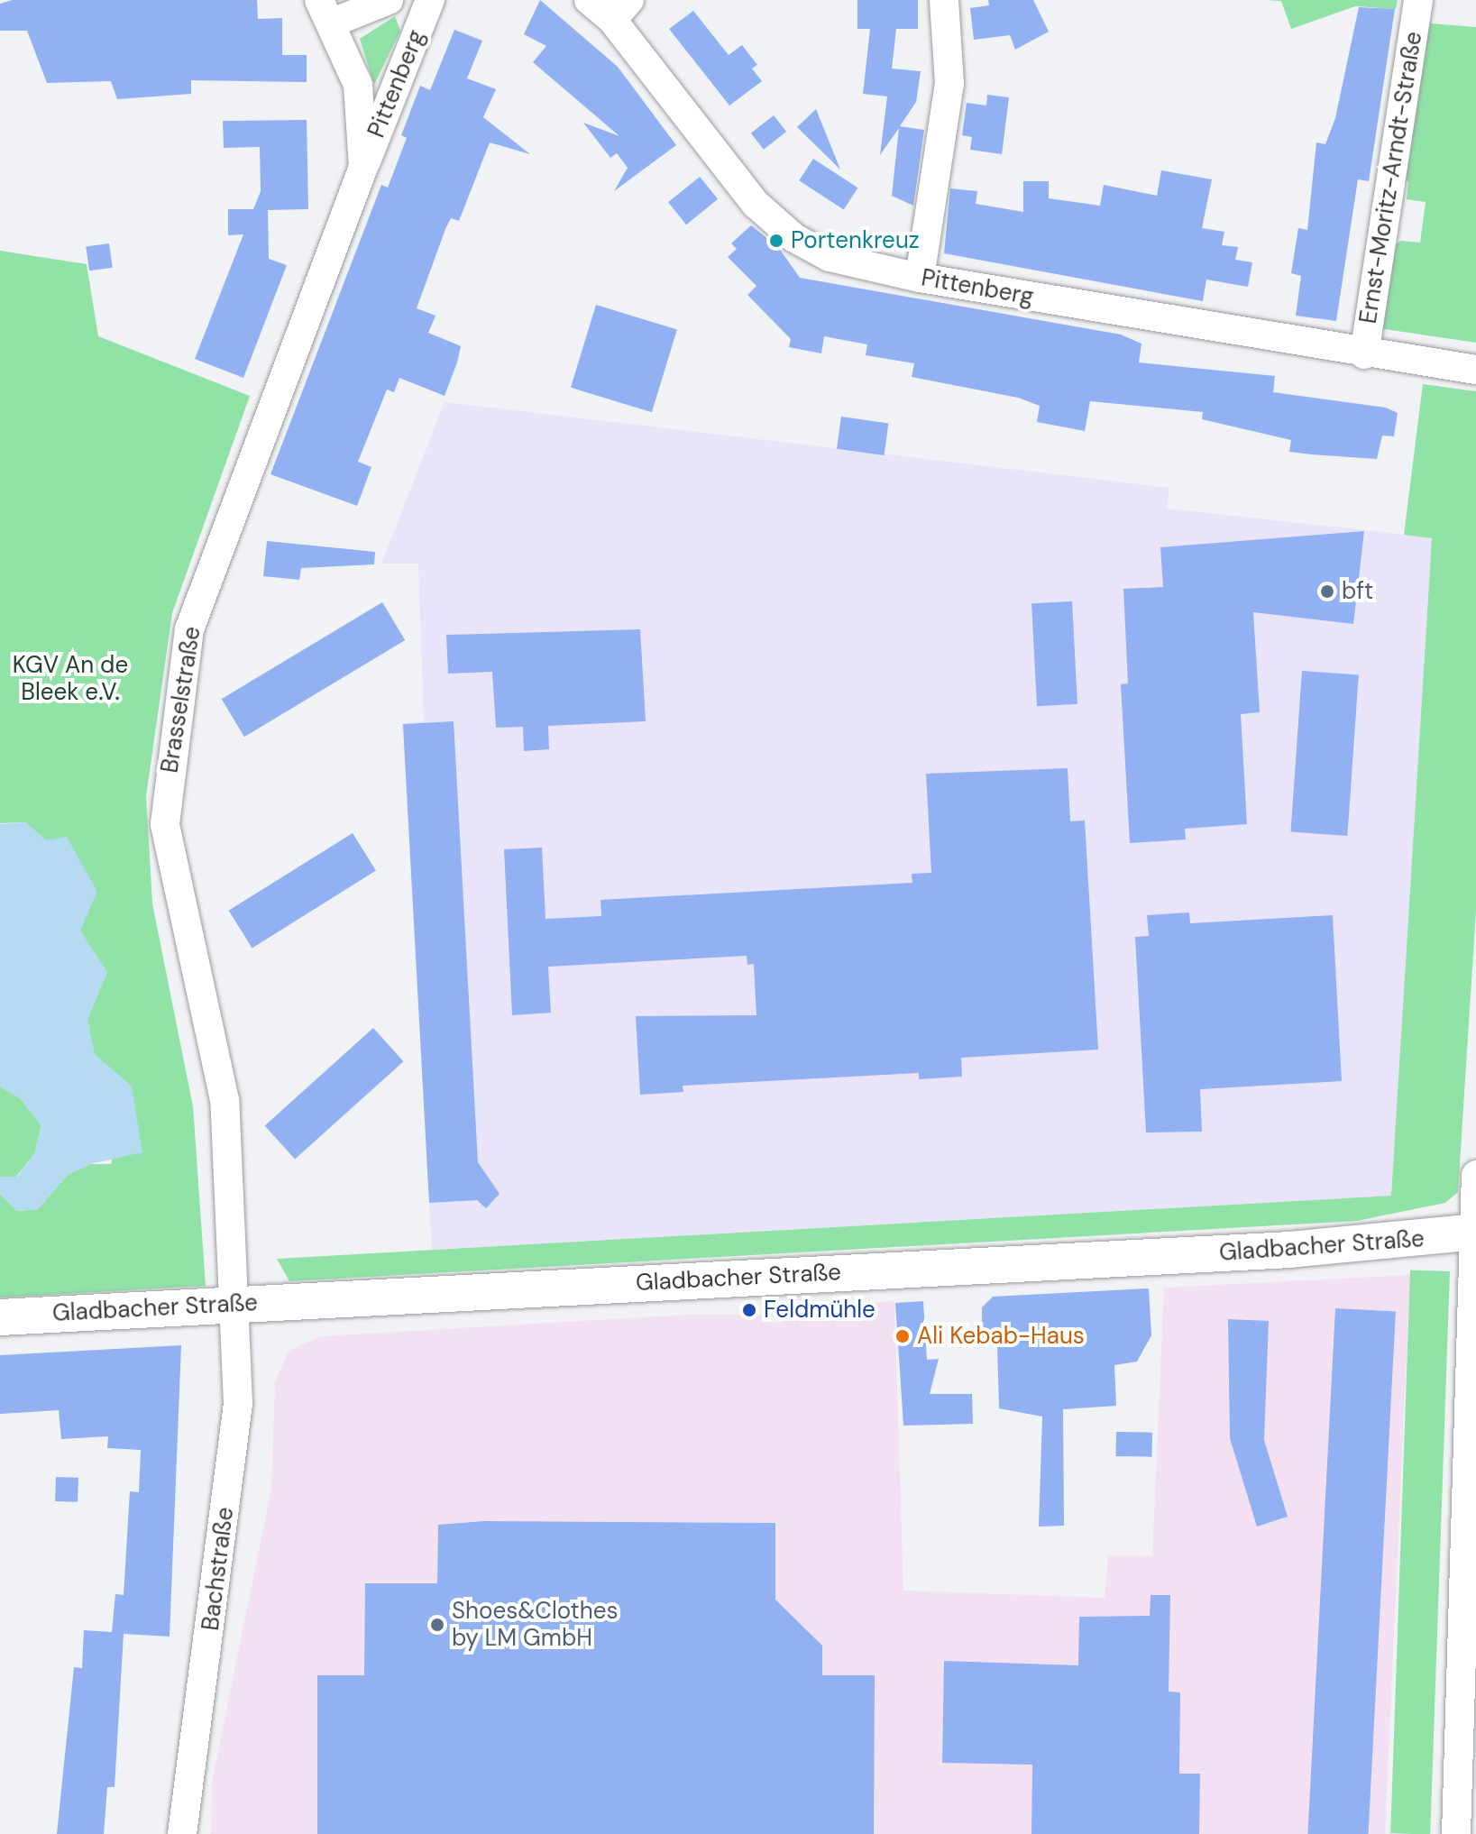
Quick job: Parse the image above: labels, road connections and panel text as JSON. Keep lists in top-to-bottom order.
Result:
{
  "streets": {
    "main road": ["Gladbacher Straße"],
    "street": [
      "Pittenberg",
      "Ernst-Moritz-Arndt-Straße",
      "Brasselstraße",
      "Bachstraße"
    ]
  },
  "crossings": [
    ["Pittenberg", "Ernst-Moritz-Arndt-Straße"],
    ["Pittenberg", "Brasselstraße"],
    ["Brasselstraße", "Gladbacher Straße"],
    ["Brasselstraße", "Bachstraße"],
    ["Gladbacher Straße", "Bachstraße"]
  ],
  "parks": ["KGV An de Bleek e.V."],
  "places": [
    "Portenkreuz",
    "bft",
    "Feldmühle",
    "Ali Kebab-Haus",
    "Shoes&Clothes by LM GmbH"
  ]
}
